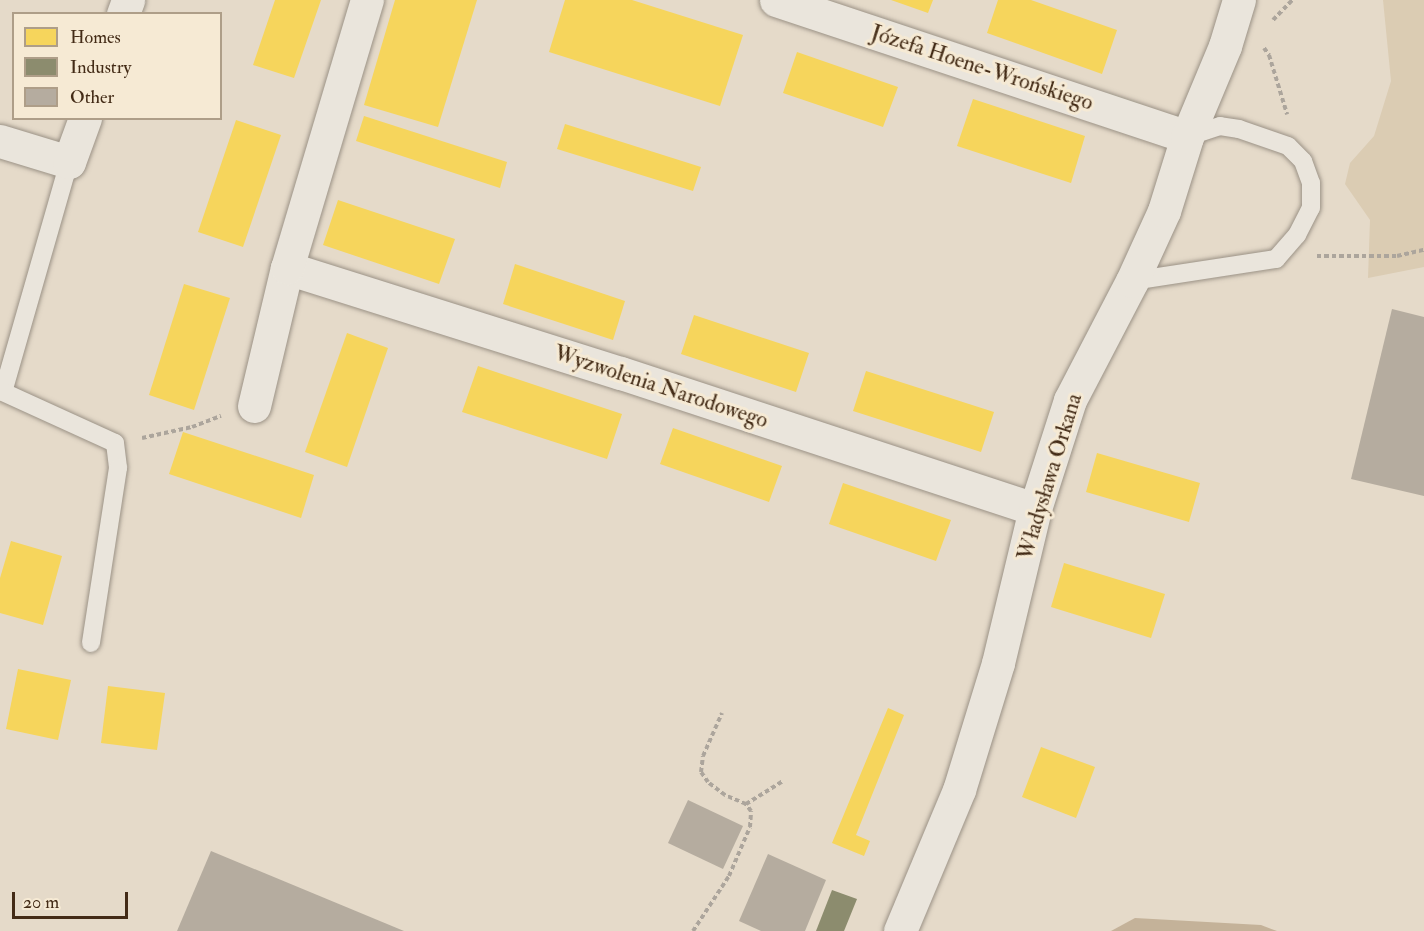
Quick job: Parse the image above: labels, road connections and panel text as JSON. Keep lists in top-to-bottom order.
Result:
{
  "streets": {
    "street": ["Józefa Hoene-Wrońskiego", "Wyzwolenia Narodowego", "Władysława Orkana"]
  },
  "crossings": [
    ["Józefa Hoene-Wrońskiego", "Władysława Orkana"],
    ["Wyzwolenia Narodowego", "Władysława Orkana"]
  ],
  "legend": ["Homes", "Industry", "Other"],
  "scale_bar": "20 m"
}
